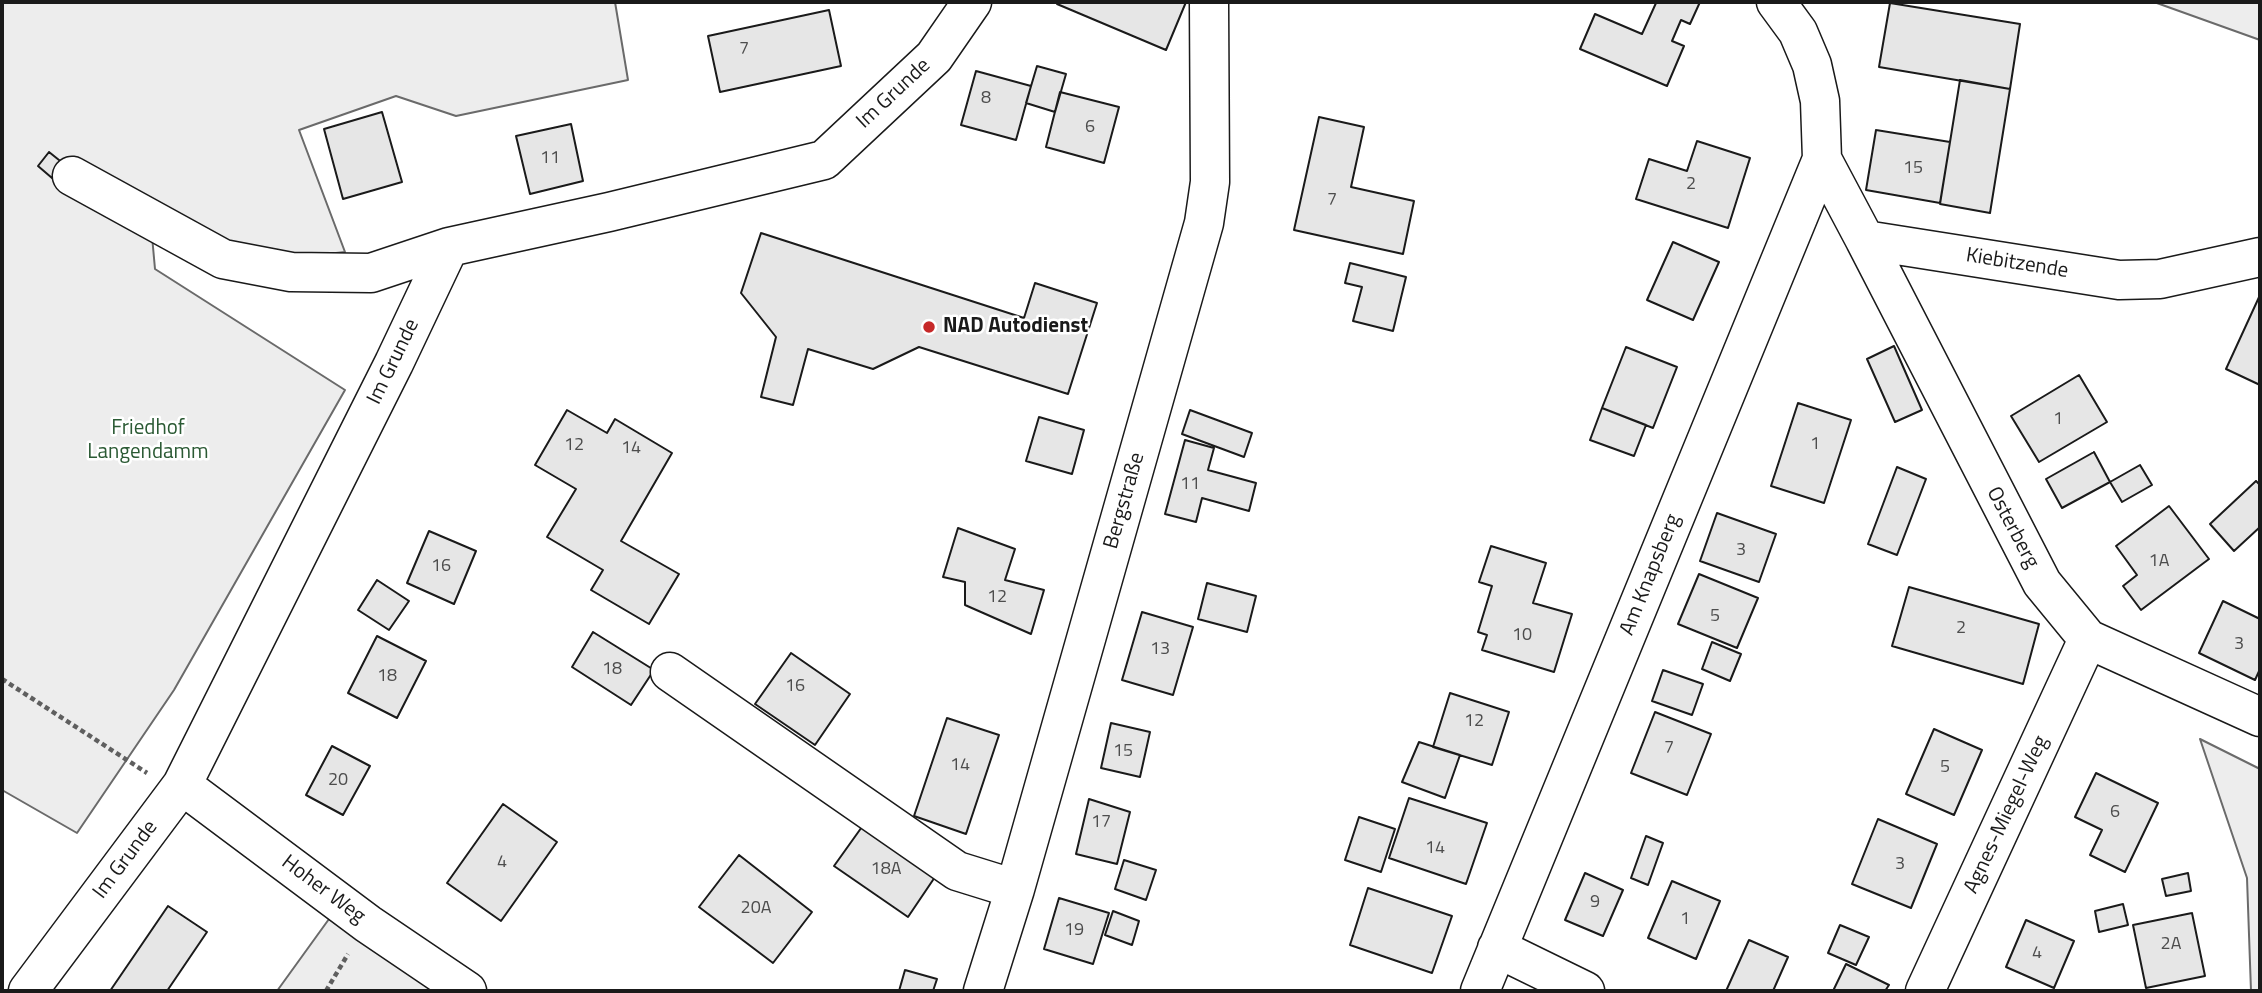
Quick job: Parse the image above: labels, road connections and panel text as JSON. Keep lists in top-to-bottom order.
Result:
{
  "streets": {
    "street": [
      "Im Grunde",
      "Kiebitzende",
      "Bergstraße",
      "Osterberg",
      "Am Knapsberg",
      "Agnes-Miegel-Weg",
      "Hoher Weg"
    ]
  },
  "crossings": [
    ["Im Grunde", "Hoher Weg"],
    ["Kiebitzende", "Osterberg"],
    ["Osterberg", "Agnes-Miegel-Weg"]
  ],
  "parks": ["Friedhof Langendamm"],
  "places": ["NAD Autodienst"],
  "house_numbers": [
    "7",
    "8",
    "6",
    "11",
    "15",
    "2",
    "7",
    "1",
    "1",
    "12",
    "14",
    "11",
    "3",
    "1A",
    "16",
    "12",
    "5",
    "2",
    "10",
    "3",
    "13",
    "18",
    "18",
    "16",
    "12",
    "7",
    "15",
    "14",
    "5",
    "20",
    "6",
    "17",
    "14",
    "4",
    "3",
    "18A",
    "9",
    "20A",
    "1",
    "19",
    "2A",
    "4"
  ]
}
